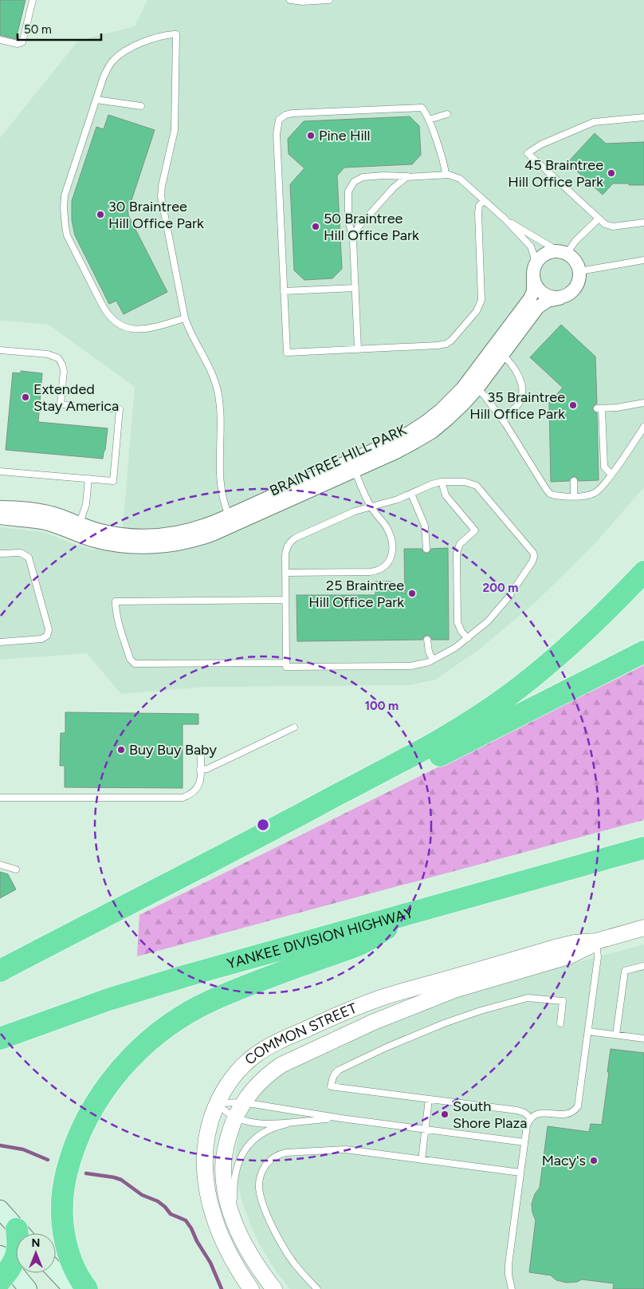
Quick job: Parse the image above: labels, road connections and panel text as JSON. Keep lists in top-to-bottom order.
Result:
{
  "streets": {
    "highway": ["YANKEE DIVISION HIGHWAY"],
    "street": ["BRAINTREE HILL PARK", "COMMON STREET"]
  },
  "places": [
    "Pine Hill",
    "45 Braintree Hill Office Park",
    "30 Braintree Hill Office Park",
    "50 Braintree Hill Office Park",
    "Extended Stay America",
    "35 Braintree Hill Office Park",
    "25 Braintree Hill Office Park",
    "Buy Buy Baby",
    "South Shore Plaza",
    "Macy's"
  ],
  "scale_bar": "50 m",
  "north": "top",
  "rings": ["200 m", "100 m"]
}
